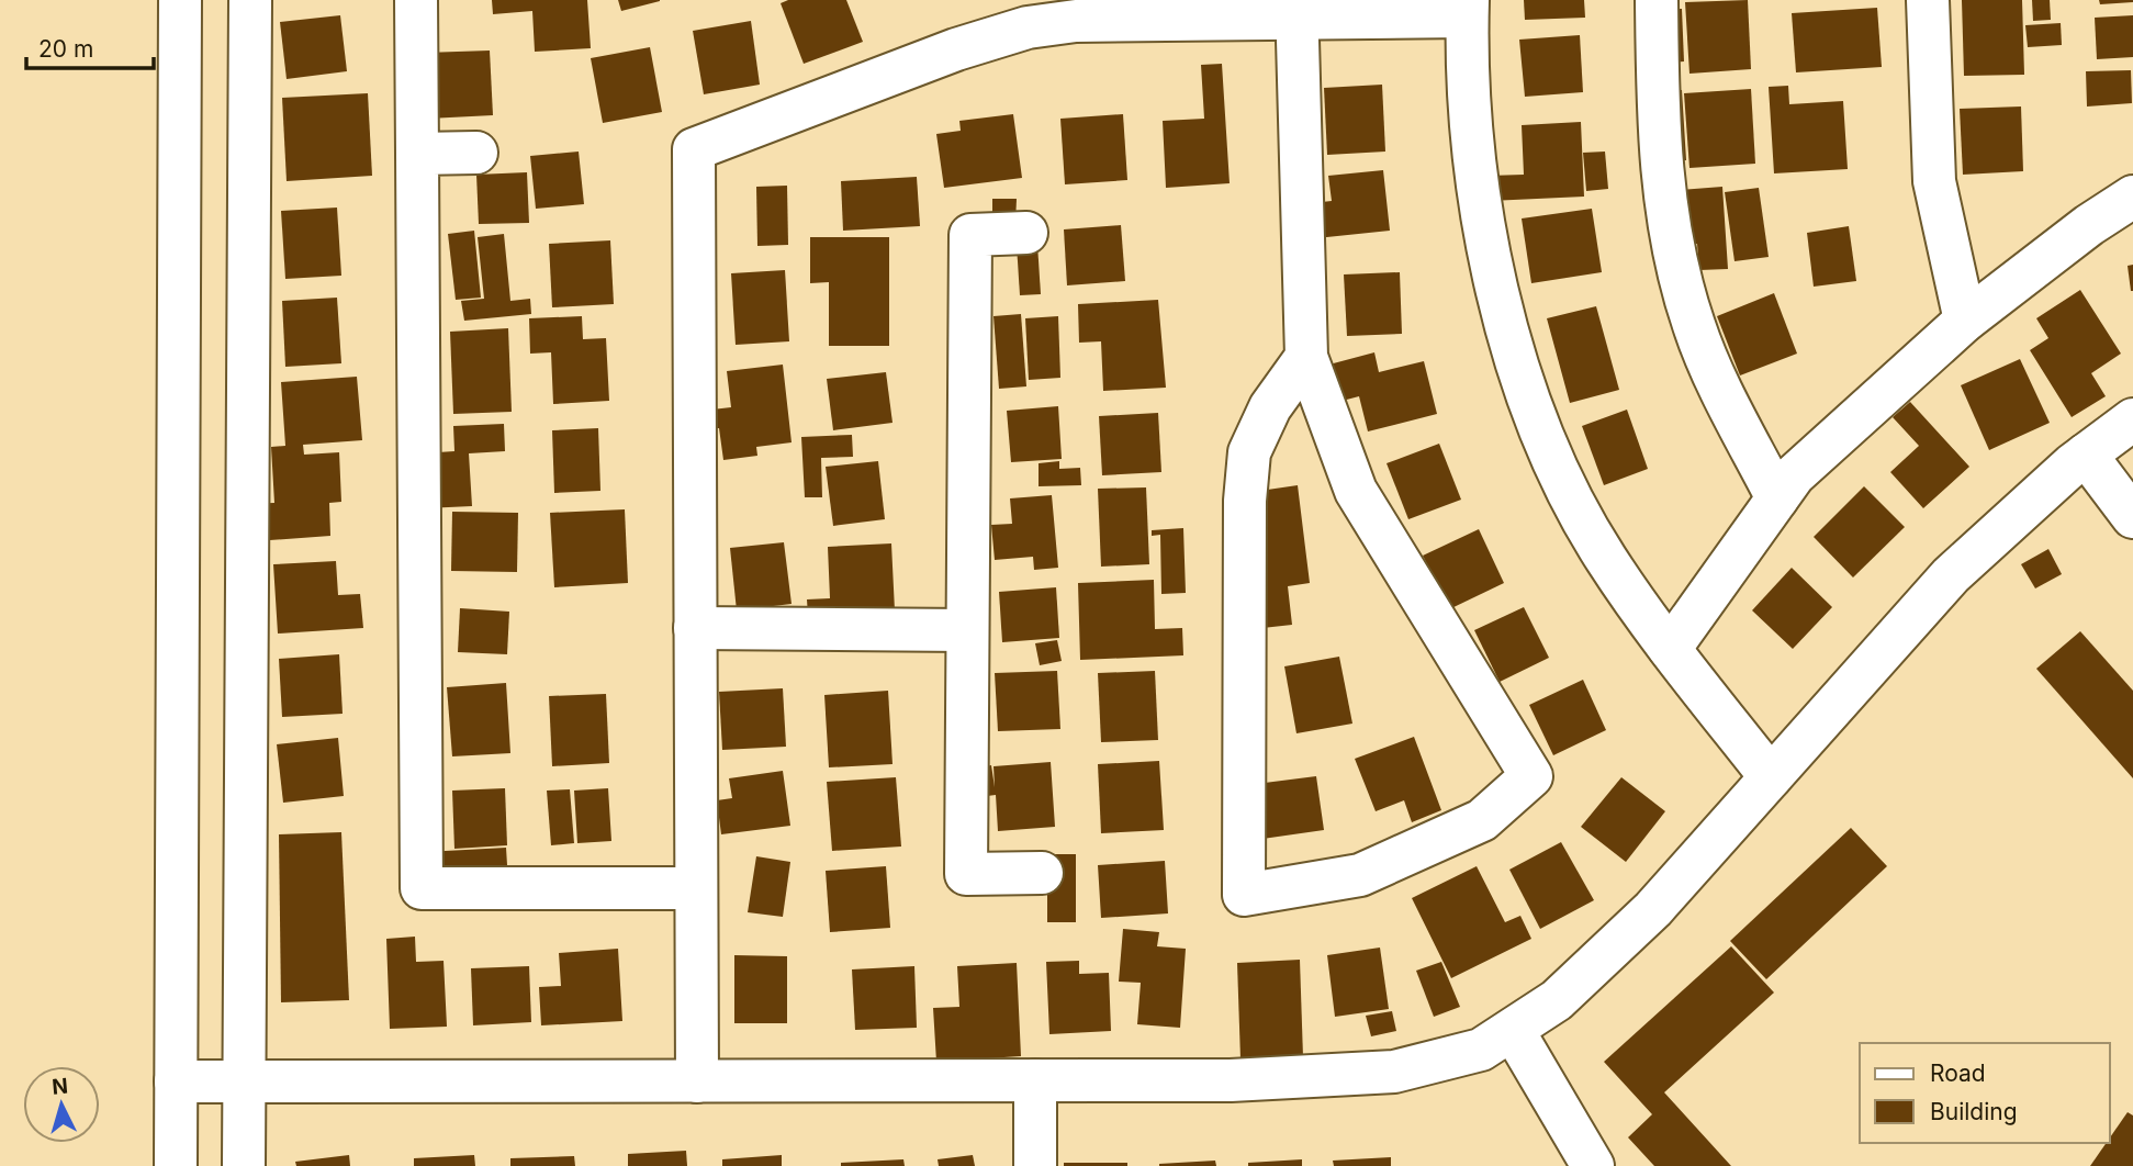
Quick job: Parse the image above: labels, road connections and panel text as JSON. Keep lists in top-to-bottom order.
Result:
{
  "legend": ["Road", "Building"],
  "scale_bar": "20 m",
  "north": "top"
}
